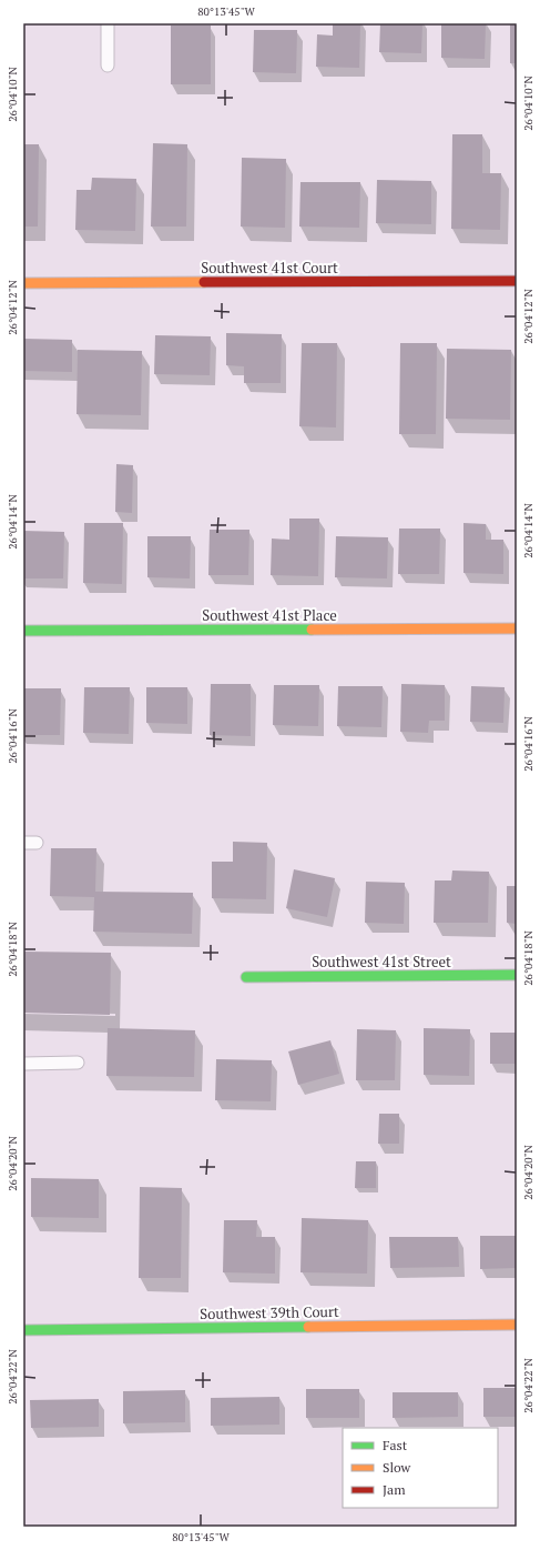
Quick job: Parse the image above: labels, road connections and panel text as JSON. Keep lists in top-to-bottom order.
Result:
{
  "streets": {
    "street": [
      "Southwest 41st Court",
      "Southwest 41st Place",
      "Southwest 41st Street",
      "Southwest 39th Court"
    ]
  },
  "legend": ["Fast", "Slow", "Jam"],
  "coordinates": [
    "80°13'45\"W",
    "26°04'10\"N",
    "26°04'12\"N",
    "26°04'14\"N",
    "26°04'16\"N",
    "26°04'18\"N",
    "26°04'20\"N",
    "26°04'22\"N"
  ]
}
